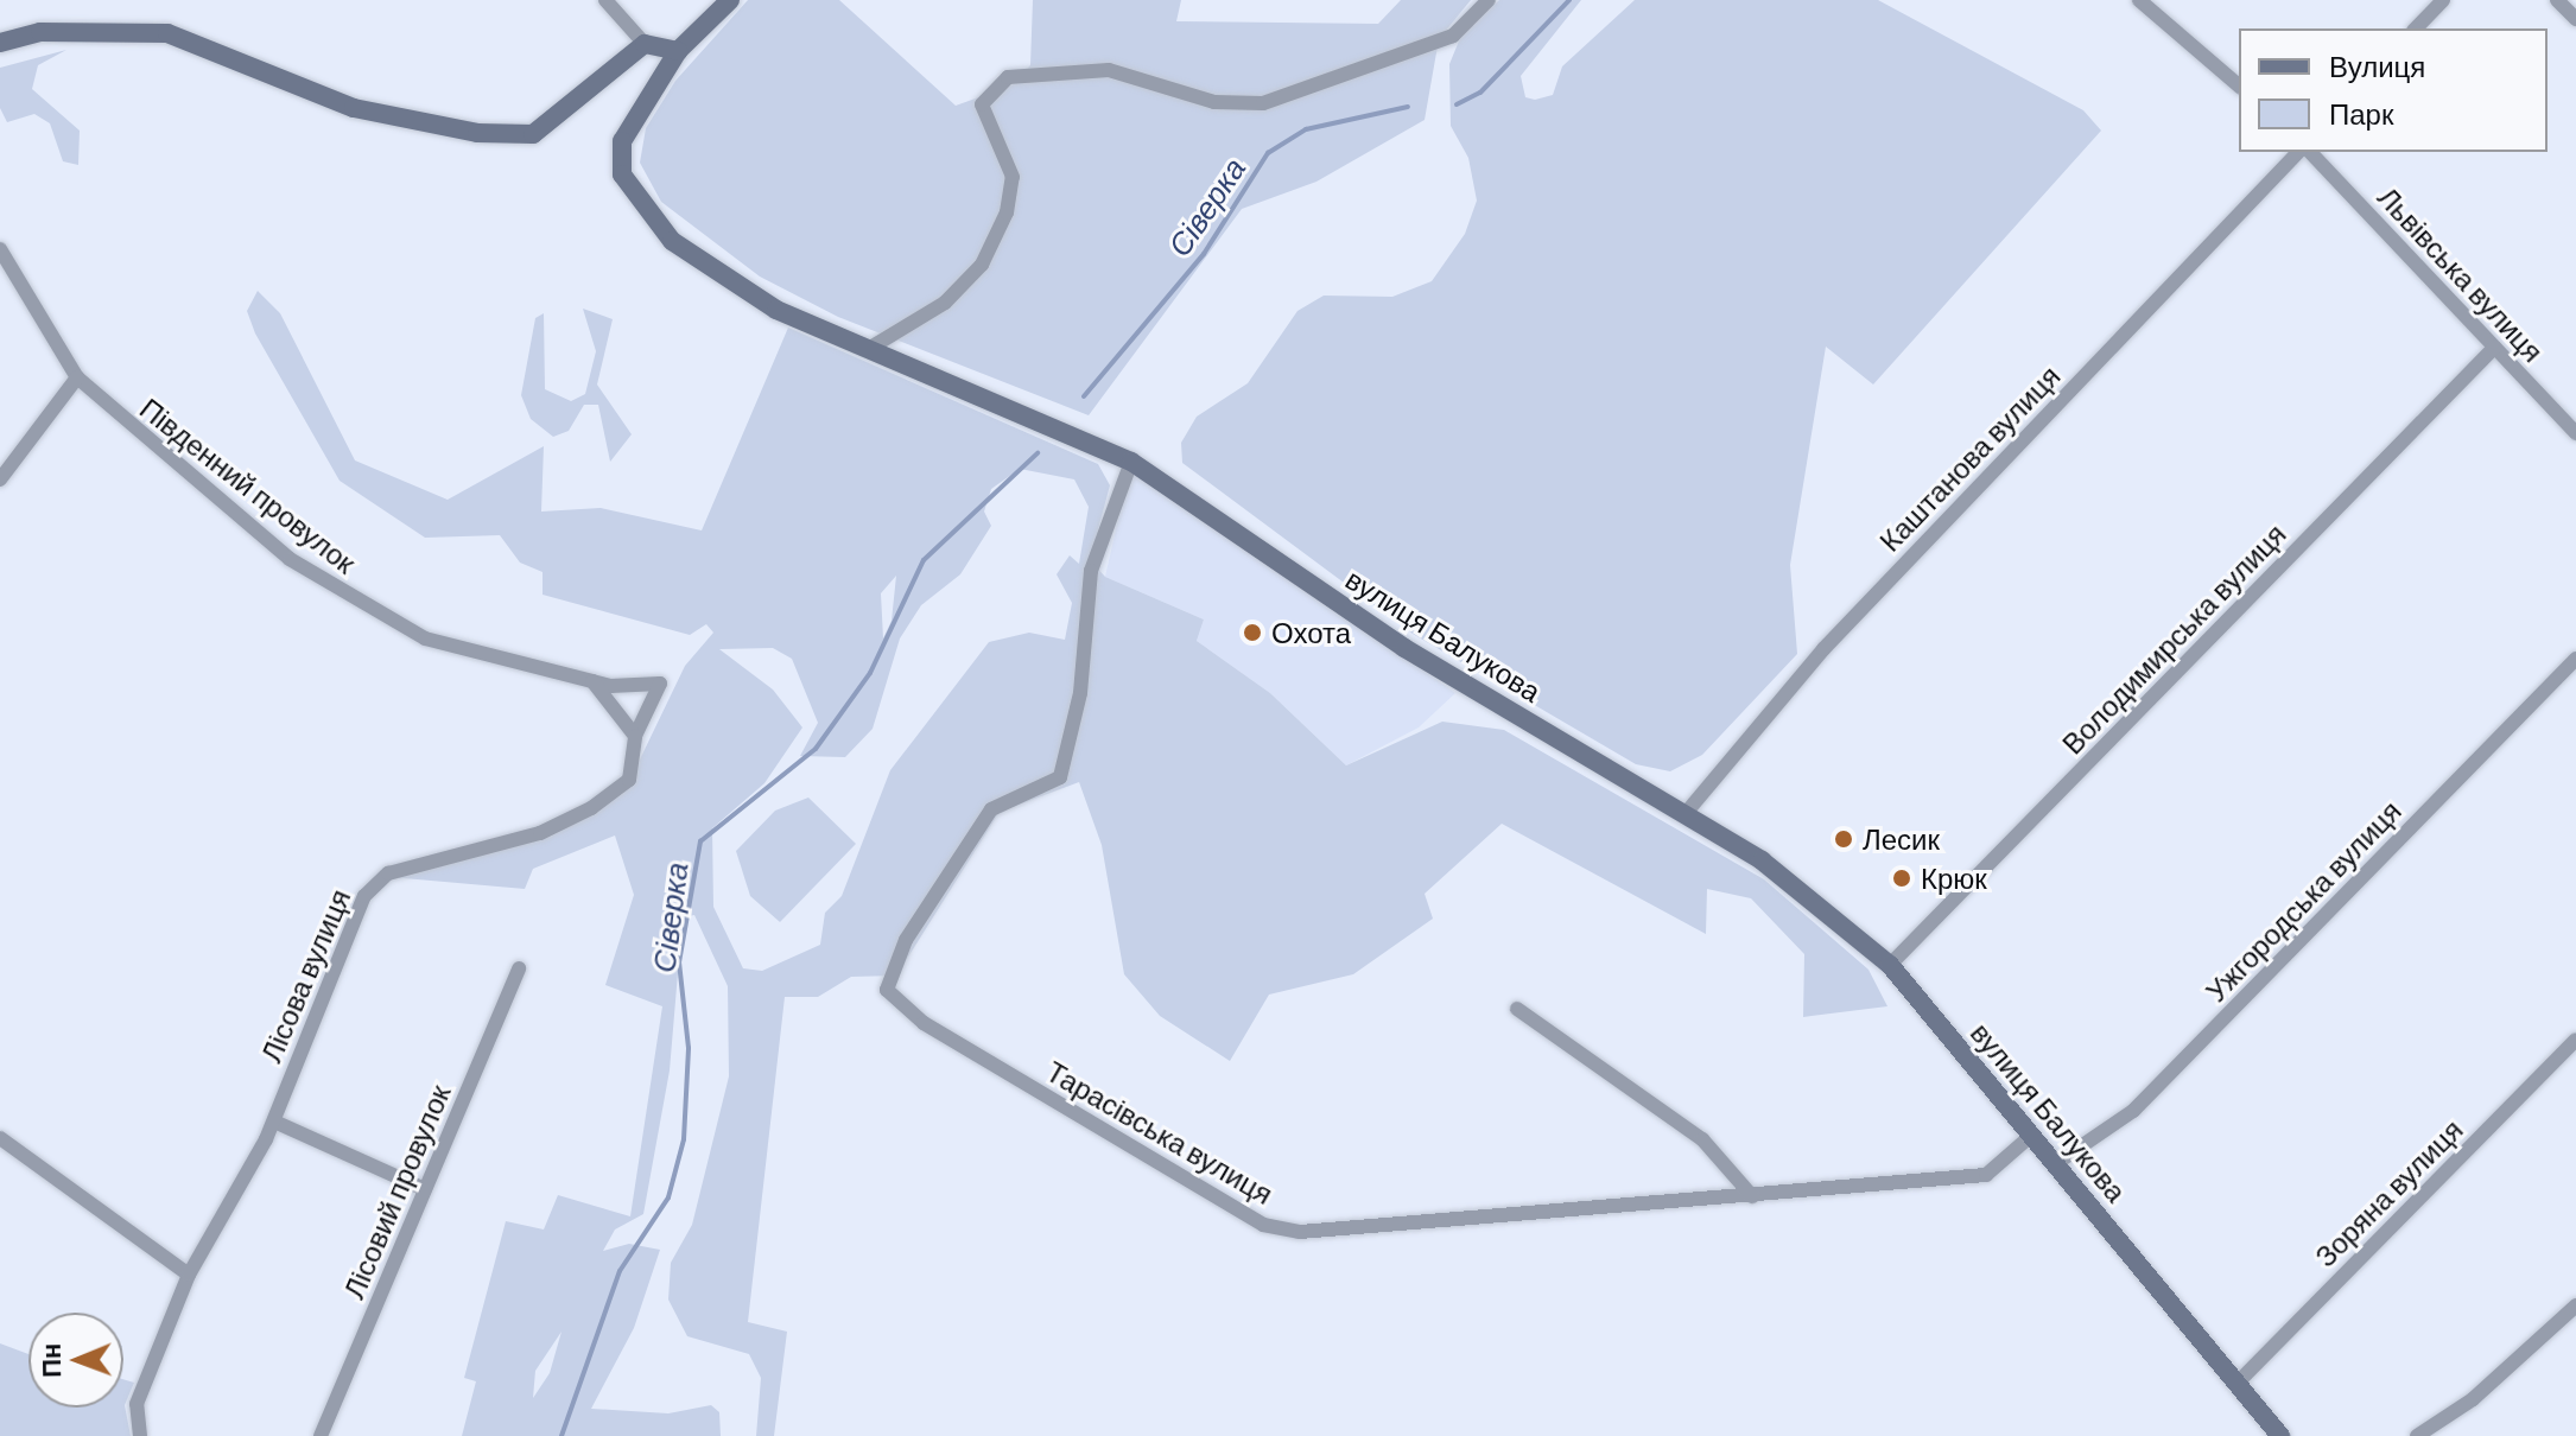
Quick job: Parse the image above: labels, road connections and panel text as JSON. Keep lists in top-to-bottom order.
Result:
{
  "streets": {
    "main road": ["вулиця Балукова"],
    "street": [
      "Львівська вулиця",
      "Каштанова вулиця",
      "Південний провулок",
      "Володимирська вулиця",
      "Ужгородська вулиця",
      "Лісова вулиця",
      "Тарасівська вулиця",
      "Лісовий провулок",
      "Зоряна вулиця"
    ]
  },
  "crossings": [
    ["Львівська вулиця", "Володимирська вулиця"],
    ["Каштанова вулиця", "вулиця Балукова"],
    ["Південний провулок", "Лісова вулиця"],
    ["вулиця Балукова", "Володимирська вулиця"],
    ["вулиця Балукова", "Ужгородська вулиця"],
    ["вулиця Балукова", "Тарасівська вулиця"],
    ["вулиця Балукова", "Зоряна вулиця"]
  ],
  "water": ["Сіверка"],
  "places": ["Охота", "Лесик", "Крюк"],
  "legend": ["Вулиця", "Парк"],
  "north": "left"
}
